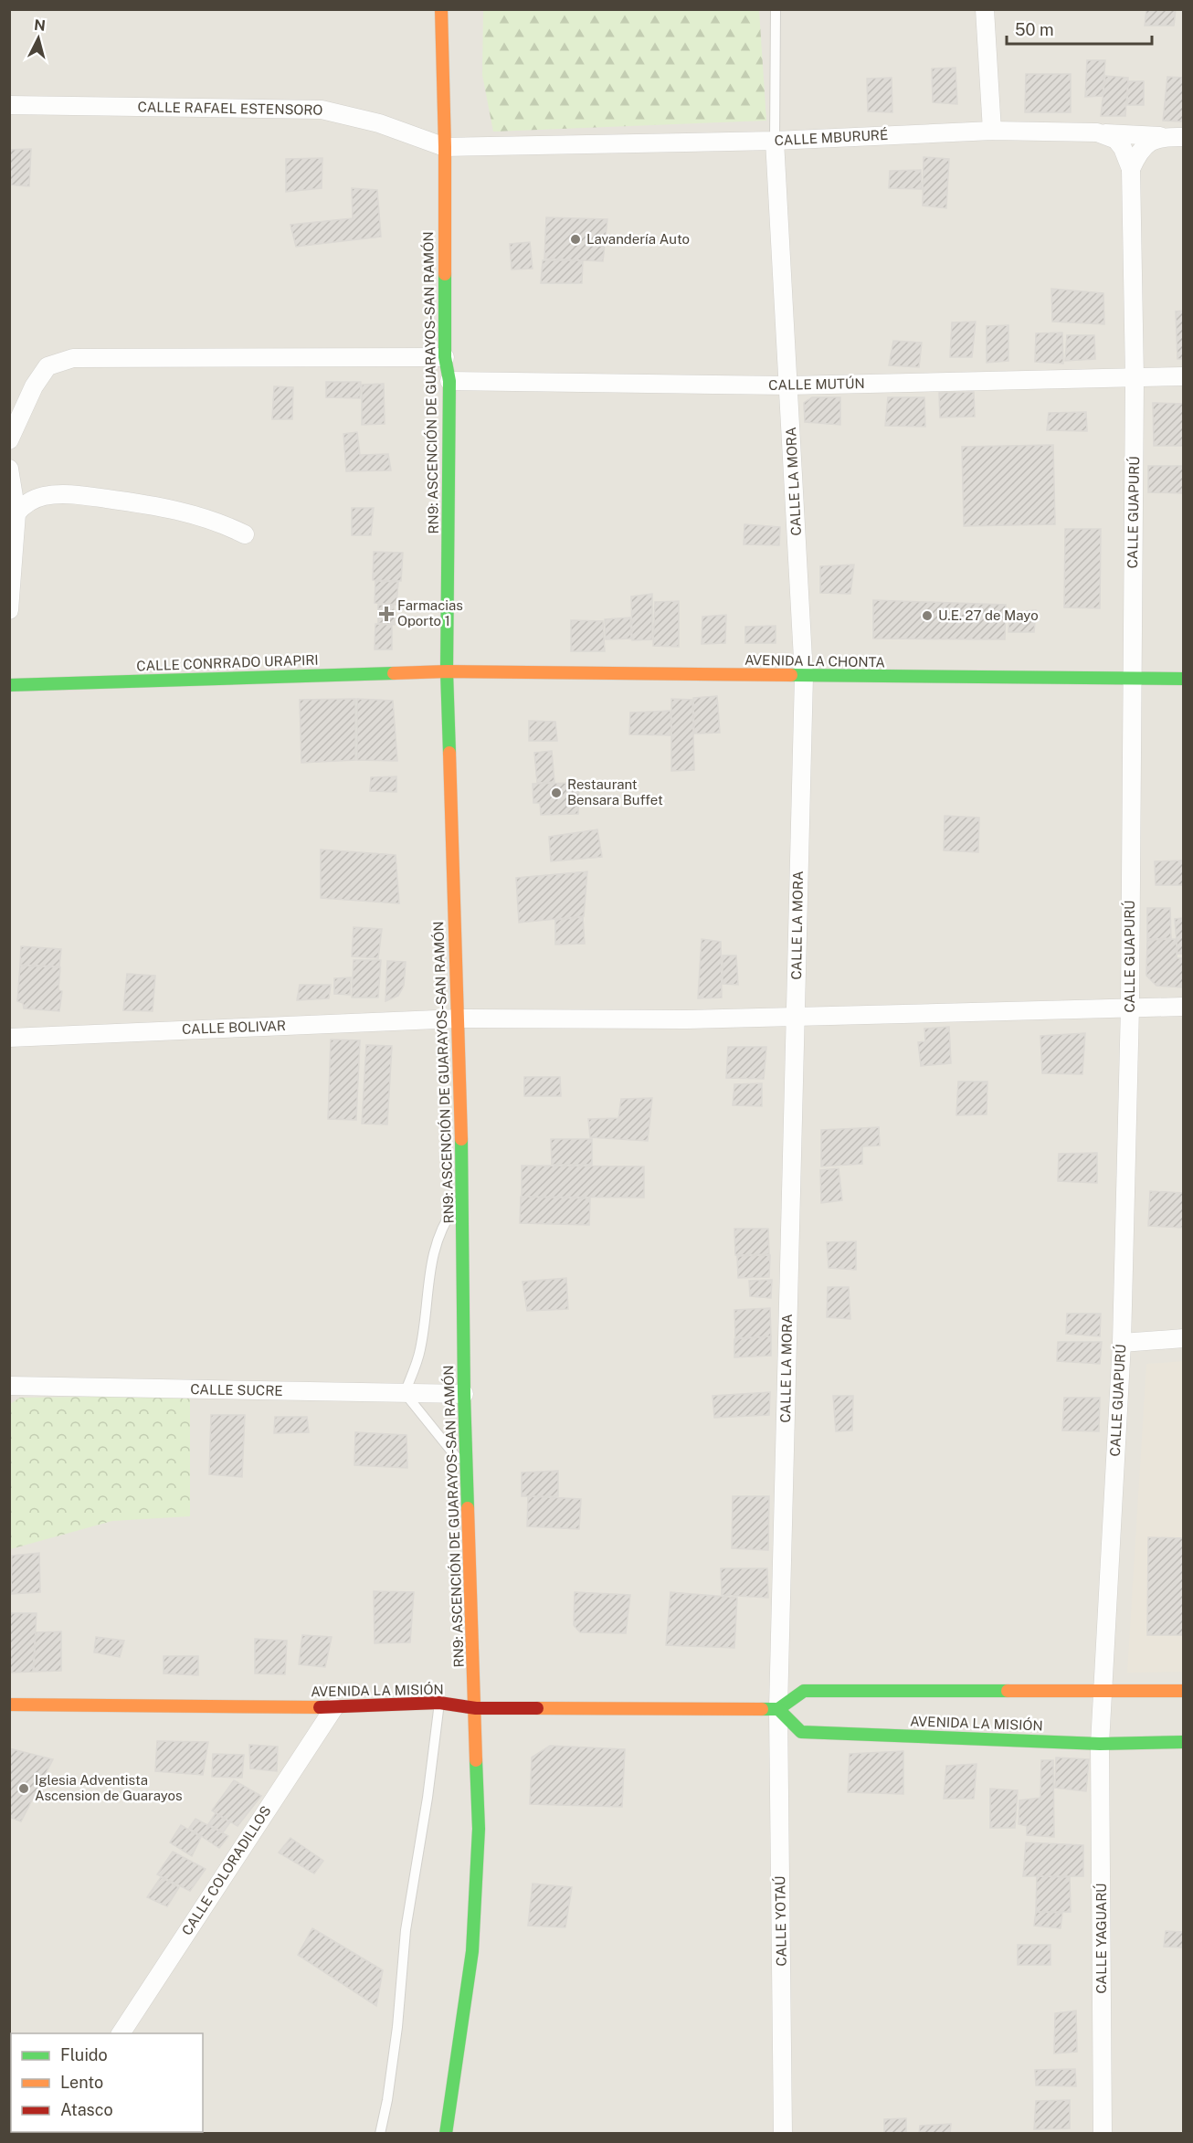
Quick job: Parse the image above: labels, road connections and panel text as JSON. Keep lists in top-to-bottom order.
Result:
{
  "streets": {
    "main road": [
      "RN9: ASCENCIÓN DE GUARAYOS-SAN RAMÓN",
      "AVENIDA LA CHONTA",
      "CALLE CONRRADO URAPIRI",
      "AVENIDA LA MISIÓN"
    ],
    "street": [
      "CALLE RAFAEL ESTENSORO",
      "CALLE MBURURÉ",
      "CALLE MUTÚN",
      "CALLE LA MORA",
      "CALLE GUAPURÚ",
      "CALLE BOLIVAR",
      "CALLE SUCRE",
      "CALLE COLORADILLOS",
      "CALLE YOTAÚ",
      "CALLE YAGUARÚ"
    ]
  },
  "crossings": [
    ["CALLE RAFAEL ESTENSORO", "CALLE MBURURÉ"],
    ["CALLE RAFAEL ESTENSORO", "RN9: ASCENCIÓN DE GUARAYOS-SAN RAMÓN"],
    ["CALLE MBURURÉ", "RN9: ASCENCIÓN DE GUARAYOS-SAN RAMÓN"],
    ["CALLE MBURURÉ", "CALLE LA MORA"],
    ["CALLE MBURURÉ", "CALLE GUAPURÚ"],
    ["RN9: ASCENCIÓN DE GUARAYOS-SAN RAMÓN", "CALLE MUTÚN"],
    ["RN9: ASCENCIÓN DE GUARAYOS-SAN RAMÓN", "AVENIDA LA CHONTA"],
    ["RN9: ASCENCIÓN DE GUARAYOS-SAN RAMÓN", "CALLE CONRRADO URAPIRI"],
    ["RN9: ASCENCIÓN DE GUARAYOS-SAN RAMÓN", "CALLE BOLIVAR"],
    ["RN9: ASCENCIÓN DE GUARAYOS-SAN RAMÓN", "CALLE SUCRE"],
    ["RN9: ASCENCIÓN DE GUARAYOS-SAN RAMÓN", "AVENIDA LA MISIÓN"],
    ["CALLE MUTÚN", "CALLE LA MORA"],
    ["CALLE MUTÚN", "CALLE GUAPURÚ"],
    ["CALLE LA MORA", "AVENIDA LA CHONTA"],
    ["CALLE LA MORA", "CALLE BOLIVAR"],
    ["CALLE LA MORA", "AVENIDA LA MISIÓN"],
    ["CALLE LA MORA", "CALLE YOTAÚ"],
    ["CALLE GUAPURÚ", "AVENIDA LA CHONTA"],
    ["CALLE GUAPURÚ", "CALLE BOLIVAR"],
    ["CALLE GUAPURÚ", "AVENIDA LA MISIÓN"],
    ["CALLE GUAPURÚ", "CALLE YAGUARÚ"],
    ["AVENIDA LA CHONTA", "CALLE CONRRADO URAPIRI"],
    ["AVENIDA LA MISIÓN", "CALLE COLORADILLOS"],
    ["AVENIDA LA MISIÓN", "CALLE YOTAÚ"],
    ["AVENIDA LA MISIÓN", "CALLE YAGUARÚ"]
  ],
  "places": {
    "other": [
      "Lavandería Auto",
      "U.E. 27 de Mayo",
      "Restaurant Bensara Buffet",
      "Iglesia Adventista Ascension de Guarayos"
    ],
    "health": ["Farmacias Oporto 1"]
  },
  "legend": ["Fluido", "Lento", "Atasco"],
  "scale_bar": "50 m",
  "north": "top"
}
